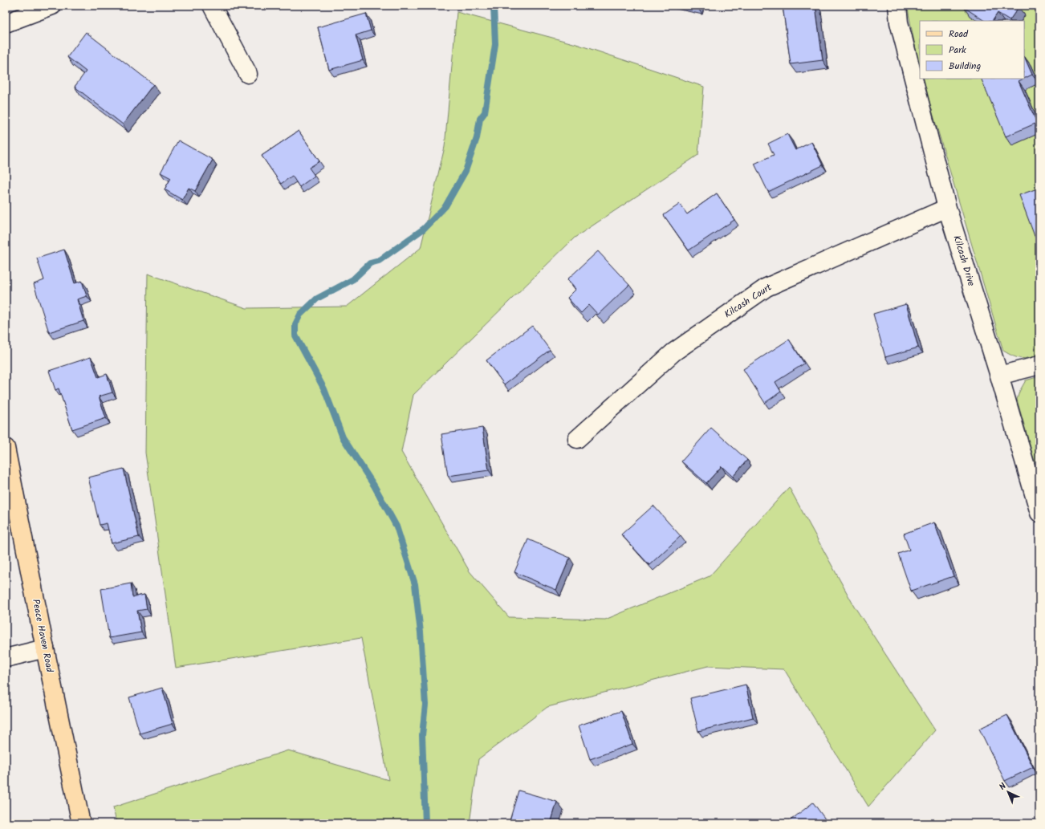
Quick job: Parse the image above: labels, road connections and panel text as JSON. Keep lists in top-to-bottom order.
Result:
{
  "streets": {
    "main road": ["Peace Haven Road"],
    "street": ["Kilcash Drive", "Kilcash Court"]
  },
  "crossings": [
    ["Kilcash Drive", "Kilcash Court"]
  ],
  "legend": ["Road", "Park", "Building"],
  "north": "top left"
}
